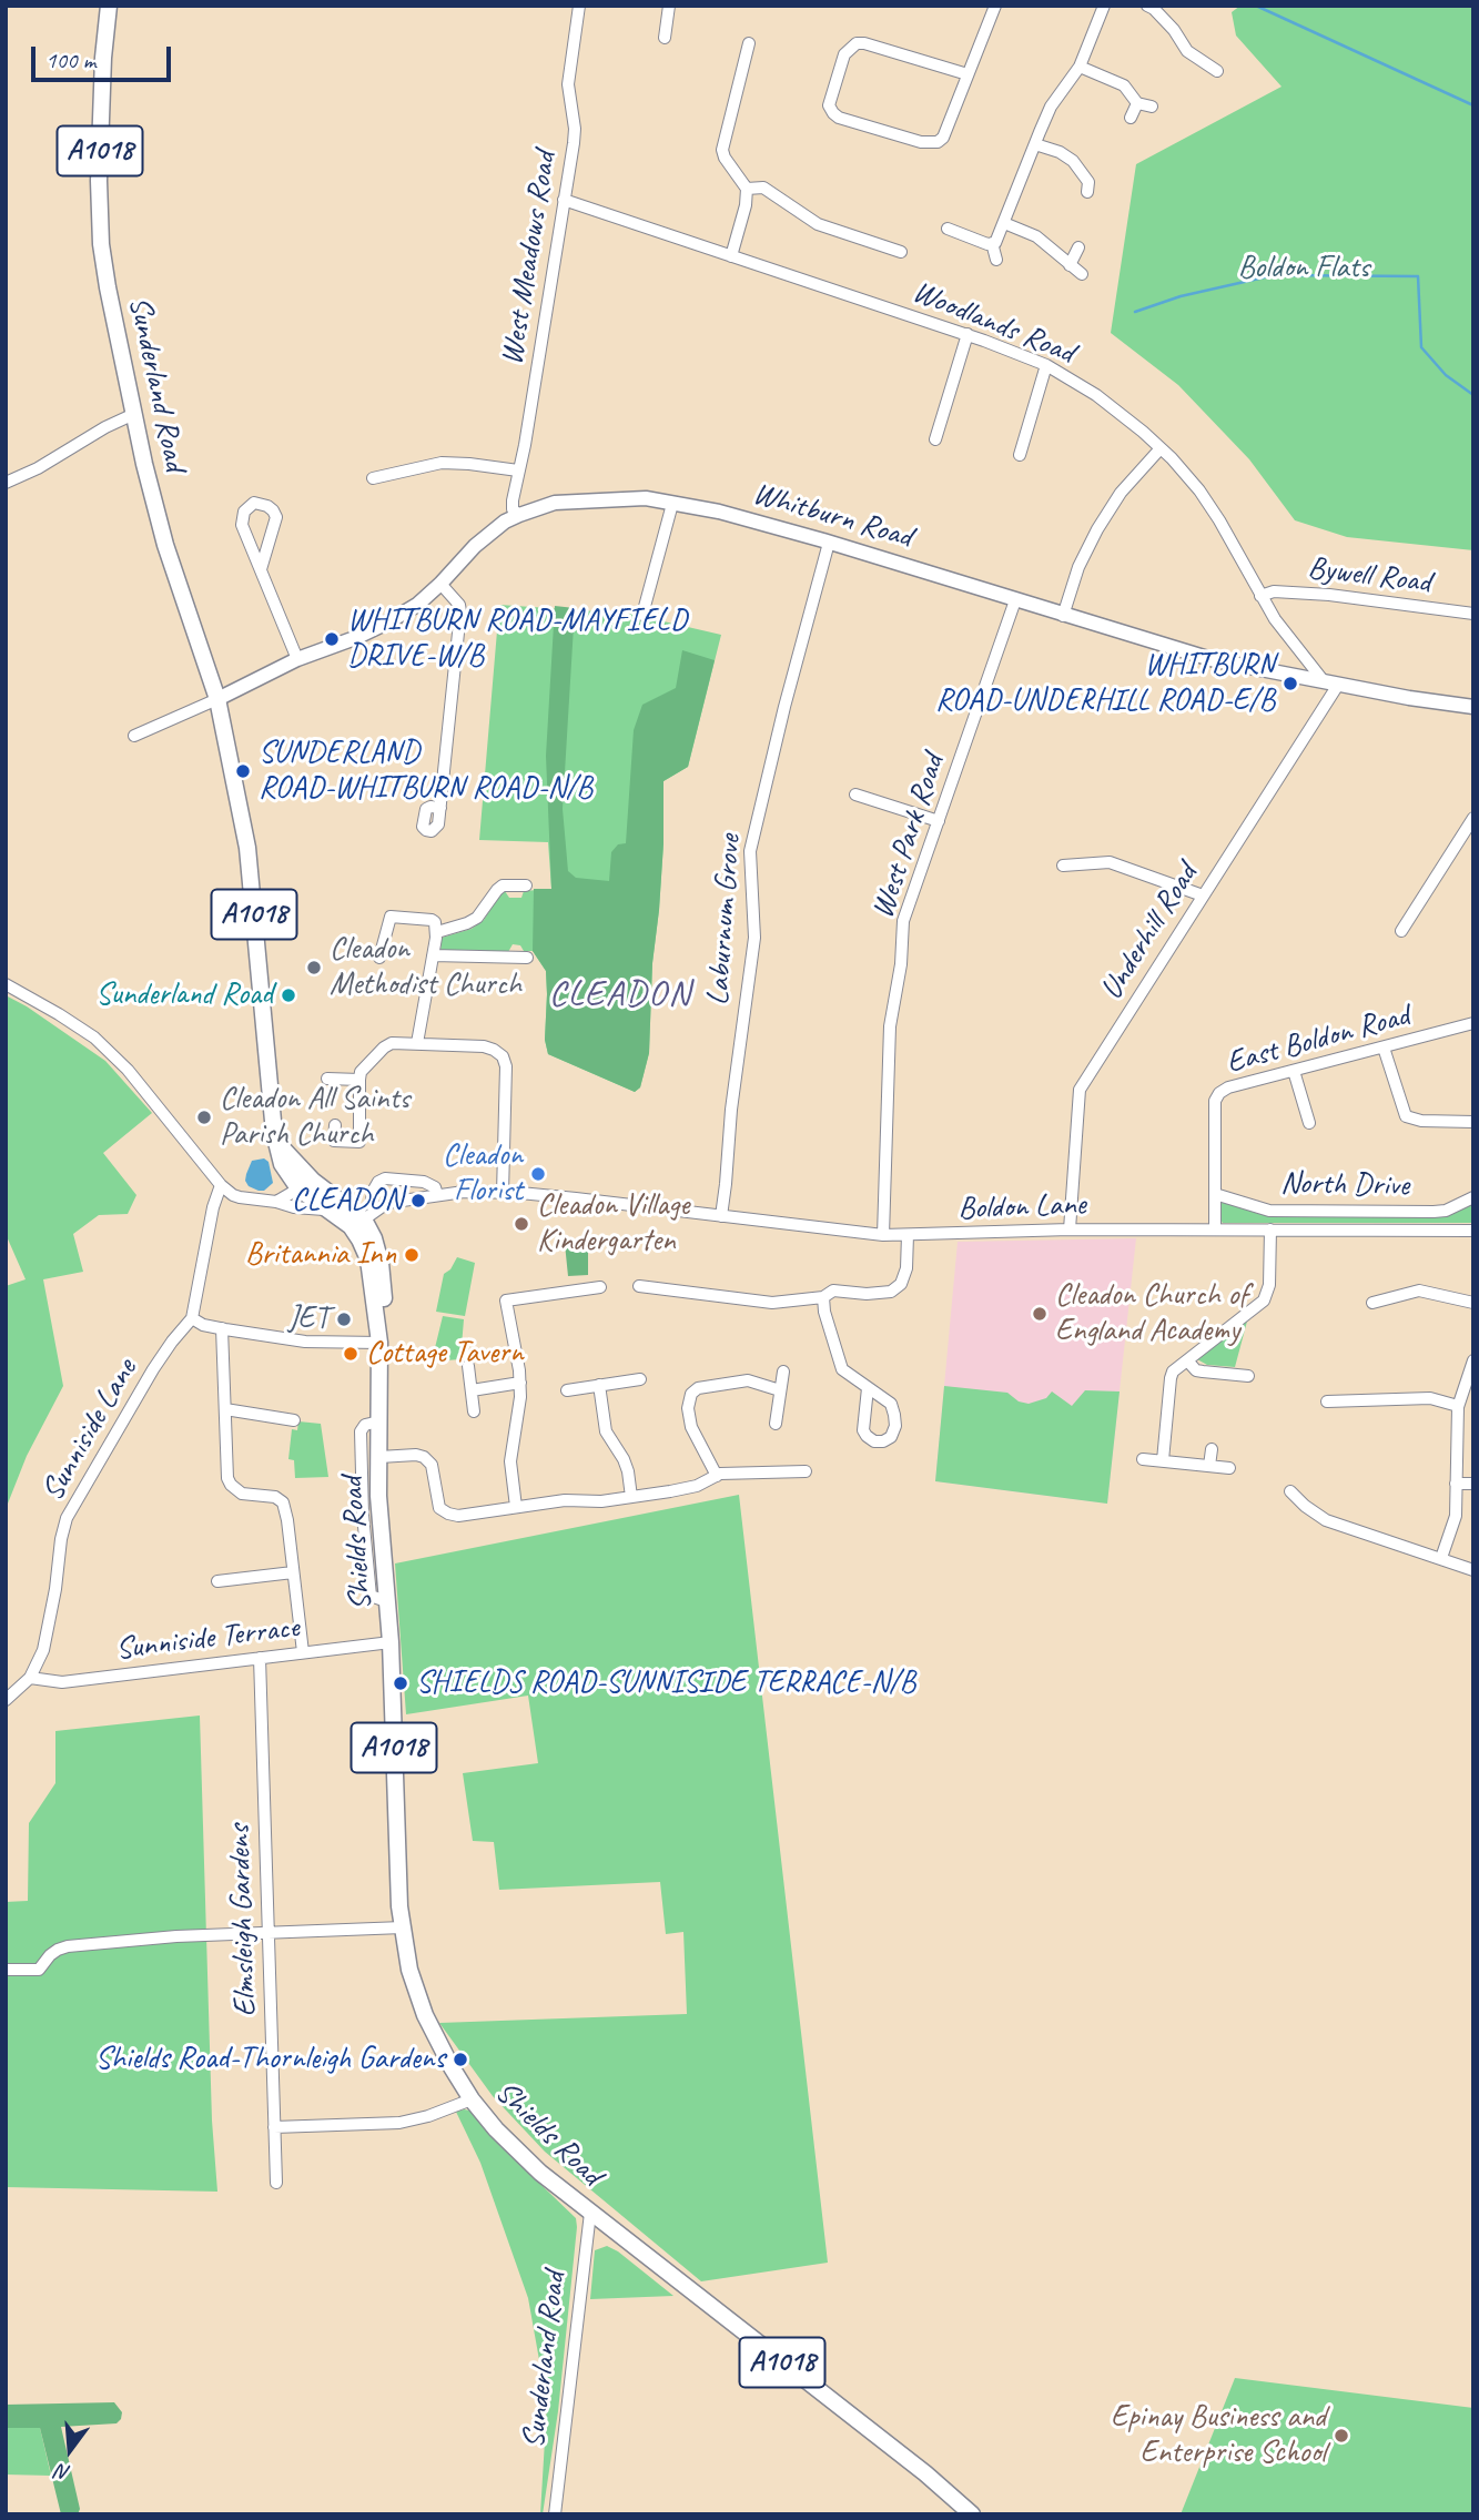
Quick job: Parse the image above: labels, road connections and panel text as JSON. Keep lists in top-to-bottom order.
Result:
{
  "streets": {
    "highway": ["A1018", "Sunderland Road", "Shields Road"],
    "main road": ["Whitburn Road"],
    "street": [
      "West Meadows Road",
      "Woodlands Road",
      "Bywell Road",
      "West Park Road",
      "Laburnum Grove",
      "Underhill Road",
      "East Boldon Road",
      "North Drive",
      "Boldon Lane",
      "Sunniside Lane",
      "Sunniside Terrace",
      "Elmsleigh Gardens"
    ]
  },
  "crossings": [
    ["West Meadows Road", "Woodlands Road"],
    ["West Meadows Road", "Whitburn Road"],
    ["Woodlands Road", "Whitburn Road"],
    ["Woodlands Road", "Bywell Road"],
    ["Woodlands Road", "Underhill Road"],
    ["Sunderland Road", "Whitburn Road"],
    ["Sunderland Road", "Shields Road"],
    ["Whitburn Road", "West Park Road"],
    ["Whitburn Road", "Laburnum Grove"],
    ["Whitburn Road", "Underhill Road"],
    ["West Park Road", "Boldon Lane"],
    ["Laburnum Grove", "Boldon Lane"],
    ["Underhill Road", "Boldon Lane"],
    ["East Boldon Road", "North Drive"],
    ["East Boldon Road", "Boldon Lane"],
    ["Boldon Lane", "Shields Road"],
    ["Sunniside Lane", "Sunniside Terrace"],
    ["Shields Road", "Sunniside Terrace"],
    ["Sunniside Terrace", "Elmsleigh Gardens"]
  ],
  "districts": ["CLEADON"],
  "parks": ["Boldon Flats"],
  "places": [
    "WHITBURN ROAD-MAYFIELD DRIVE-W/B",
    "WHITBURN ROAD-UNDERHILL ROAD-E/B",
    "SUNDERLAND ROAD-WHITBURN ROAD-N/B",
    "Cleadon Methodist Church",
    "Sunderland Road",
    "Cleadon All Saints Parish Church",
    "Cleadon Florist",
    "CLEADON",
    "Cleadon Village Kindergarten",
    "Britannia Inn",
    "Cleadon Church of England Academy",
    "JET",
    "Cottage Tavern",
    "SHIELDS ROAD-SUNNISIDE TERRACE-N/B",
    "Shields Road-Thornleigh Gardens",
    "Epinay Business and Enterprise School"
  ],
  "scale_bar": "100 m",
  "north": "bottom"
}
